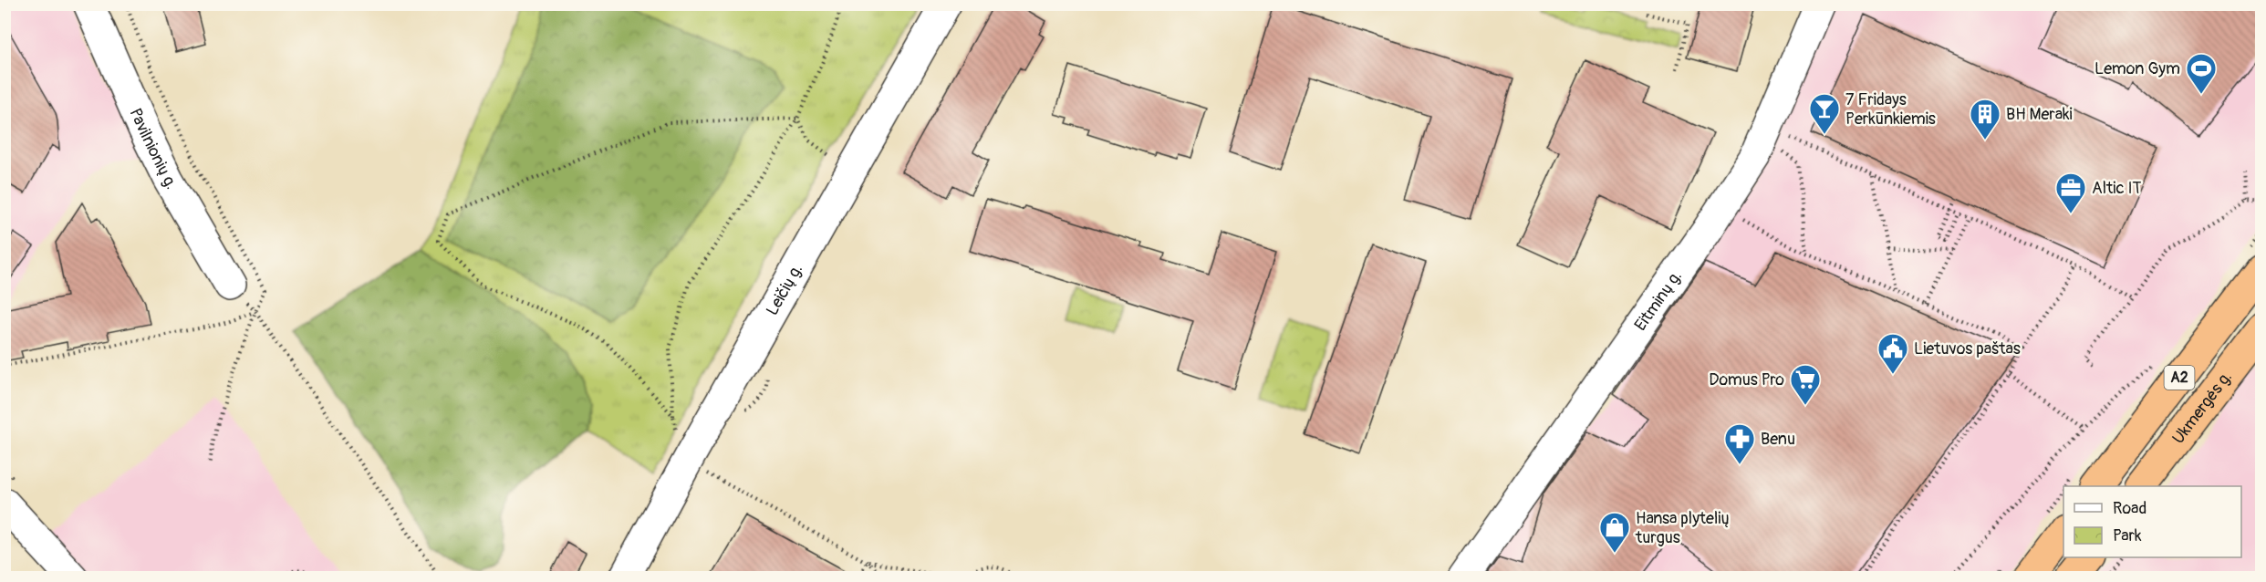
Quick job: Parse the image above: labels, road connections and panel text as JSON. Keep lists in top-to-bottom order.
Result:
{
  "streets": {
    "highway": ["A2", "Ukmergės g."],
    "street": ["Pavilnionių g.", "Leičių g.", "Eitminų g."]
  },
  "places": {
    "sports": ["Lemon Gym"],
    "bar": ["7 Fridays Perkūnkiemis"],
    "building": ["BH Meraki"],
    "office": ["Altic IT"],
    "public building": ["Lietuvos paštas"],
    "supermarket": ["Domus Pro"],
    "pharmacy": ["Benu"],
    "shop": ["Hansa plytelių turgus"]
  },
  "legend": ["Road", "Park"]
}
